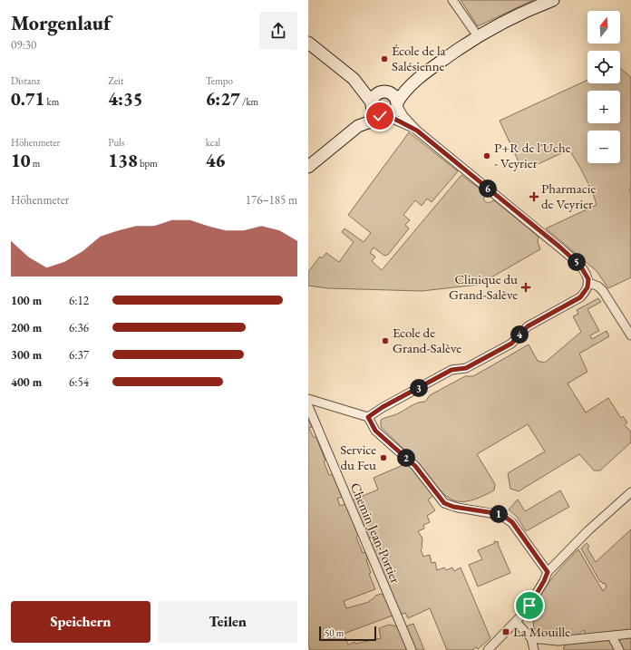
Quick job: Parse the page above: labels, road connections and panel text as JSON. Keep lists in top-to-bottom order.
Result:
{
  "streets": {
    "street": ["Chemin Jean-Portier"]
  },
  "places": {
    "other": [
      "École de la Salésienne",
      "P+R de l'Uche - Veyrier",
      "Ecole de Grand-Salève",
      "Service du Feu"
    ],
    "health": ["Pharmacie de Veyrier", "Clinique du Grand-Salève"],
    "transit": ["La Mouille"]
  },
  "scale_bar": "50 m",
  "north": "top",
  "page": {
    "heading": ["Morgenlauf", "09:30"],
    "map_buttons": ["+", "−"],
    "stats": [
      ["Distanz", "0.71 km"],
      ["Zeit", "4:35"],
      ["Tempo", "6:27 /km"],
      ["Höhenmeter", "10 m"],
      ["Puls", "138 bpm"],
      ["kcal", "46"]
    ],
    "pins": [
      "6",
      "5",
      "4",
      "3",
      "2",
      "1"
    ],
    "chart": ["Höhenmeter", "176–185 m"],
    "list": [
      {
        "name": "100 m",
        "note": "6:12"
      },
      {
        "name": "200 m",
        "note": "6:36"
      },
      {
        "name": "300 m",
        "note": "6:37"
      },
      {
        "name": "400 m",
        "note": "6:54"
      }
    ],
    "buttons": ["Speichern", "Teilen"],
    "scale": "50 m"
  }
}
